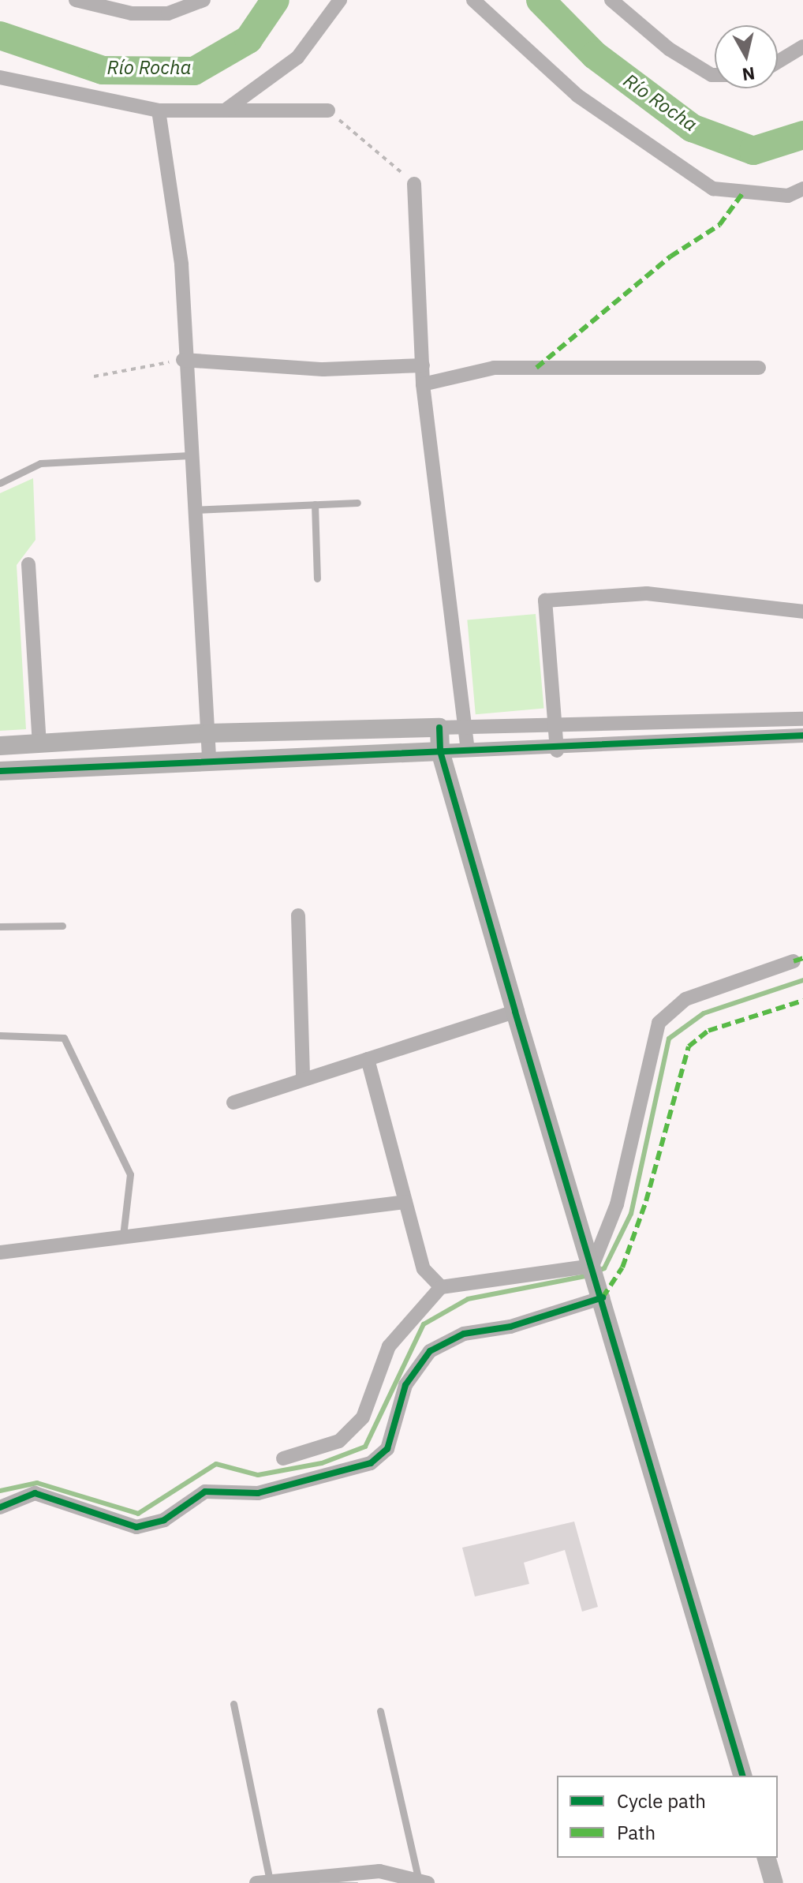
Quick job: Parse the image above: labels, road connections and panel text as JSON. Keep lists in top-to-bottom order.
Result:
{
  "water": ["Río Rocha"],
  "legend": ["Cycle path", "Path"],
  "north": "bottom"
}
